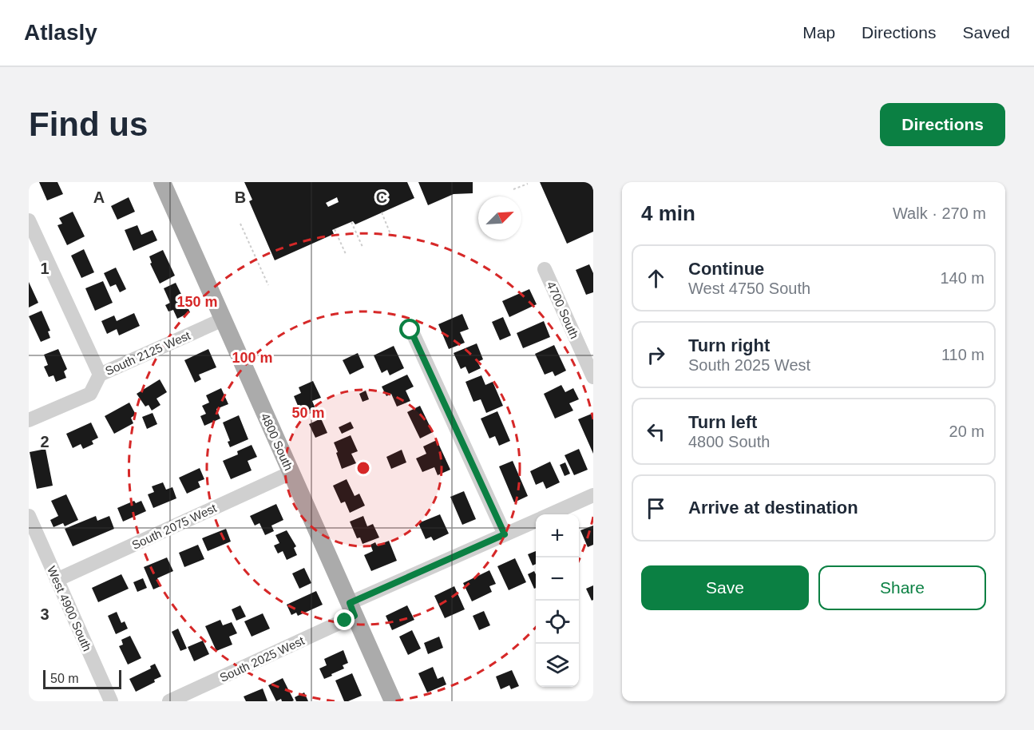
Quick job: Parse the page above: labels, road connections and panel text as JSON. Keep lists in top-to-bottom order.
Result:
{
  "streets": {
    "main road": ["4800 South"],
    "street": [
      "4700 South",
      "South 2125 West",
      "South 2075 West",
      "West 4900 South",
      "South 2025 West"
    ]
  },
  "crossings": [
    ["South 2125 West", "4800 South"],
    ["4800 South", "South 2075 West"],
    ["4800 South", "South 2025 West"],
    ["South 2075 West", "West 4900 South"]
  ],
  "scale_bar": "50 m",
  "north": "top right",
  "page": {
    "header": "Atlasly",
    "nav": ["Map", "Directions", "Saved"],
    "buttons": [
      "Directions",
      ["Save", "Share"]
    ],
    "title": "Find us",
    "heading": ["4 min", "Walk · 270 m"],
    "list": [
      ["Continue", "West 4750 South", "140 m"],
      ["Turn right", "South 2025 West", "110 m"],
      ["Turn left", "4800 South", "20 m"],
      "Arrive at destination"
    ],
    "map_buttons": ["+", "−"],
    "scale": "50 m"
  },
  "grid": {
    "columns": ["A", "B", "C"],
    "rows": ["1", "2", "3"]
  },
  "rings": ["150 m", "100 m", "50 m"]
}
